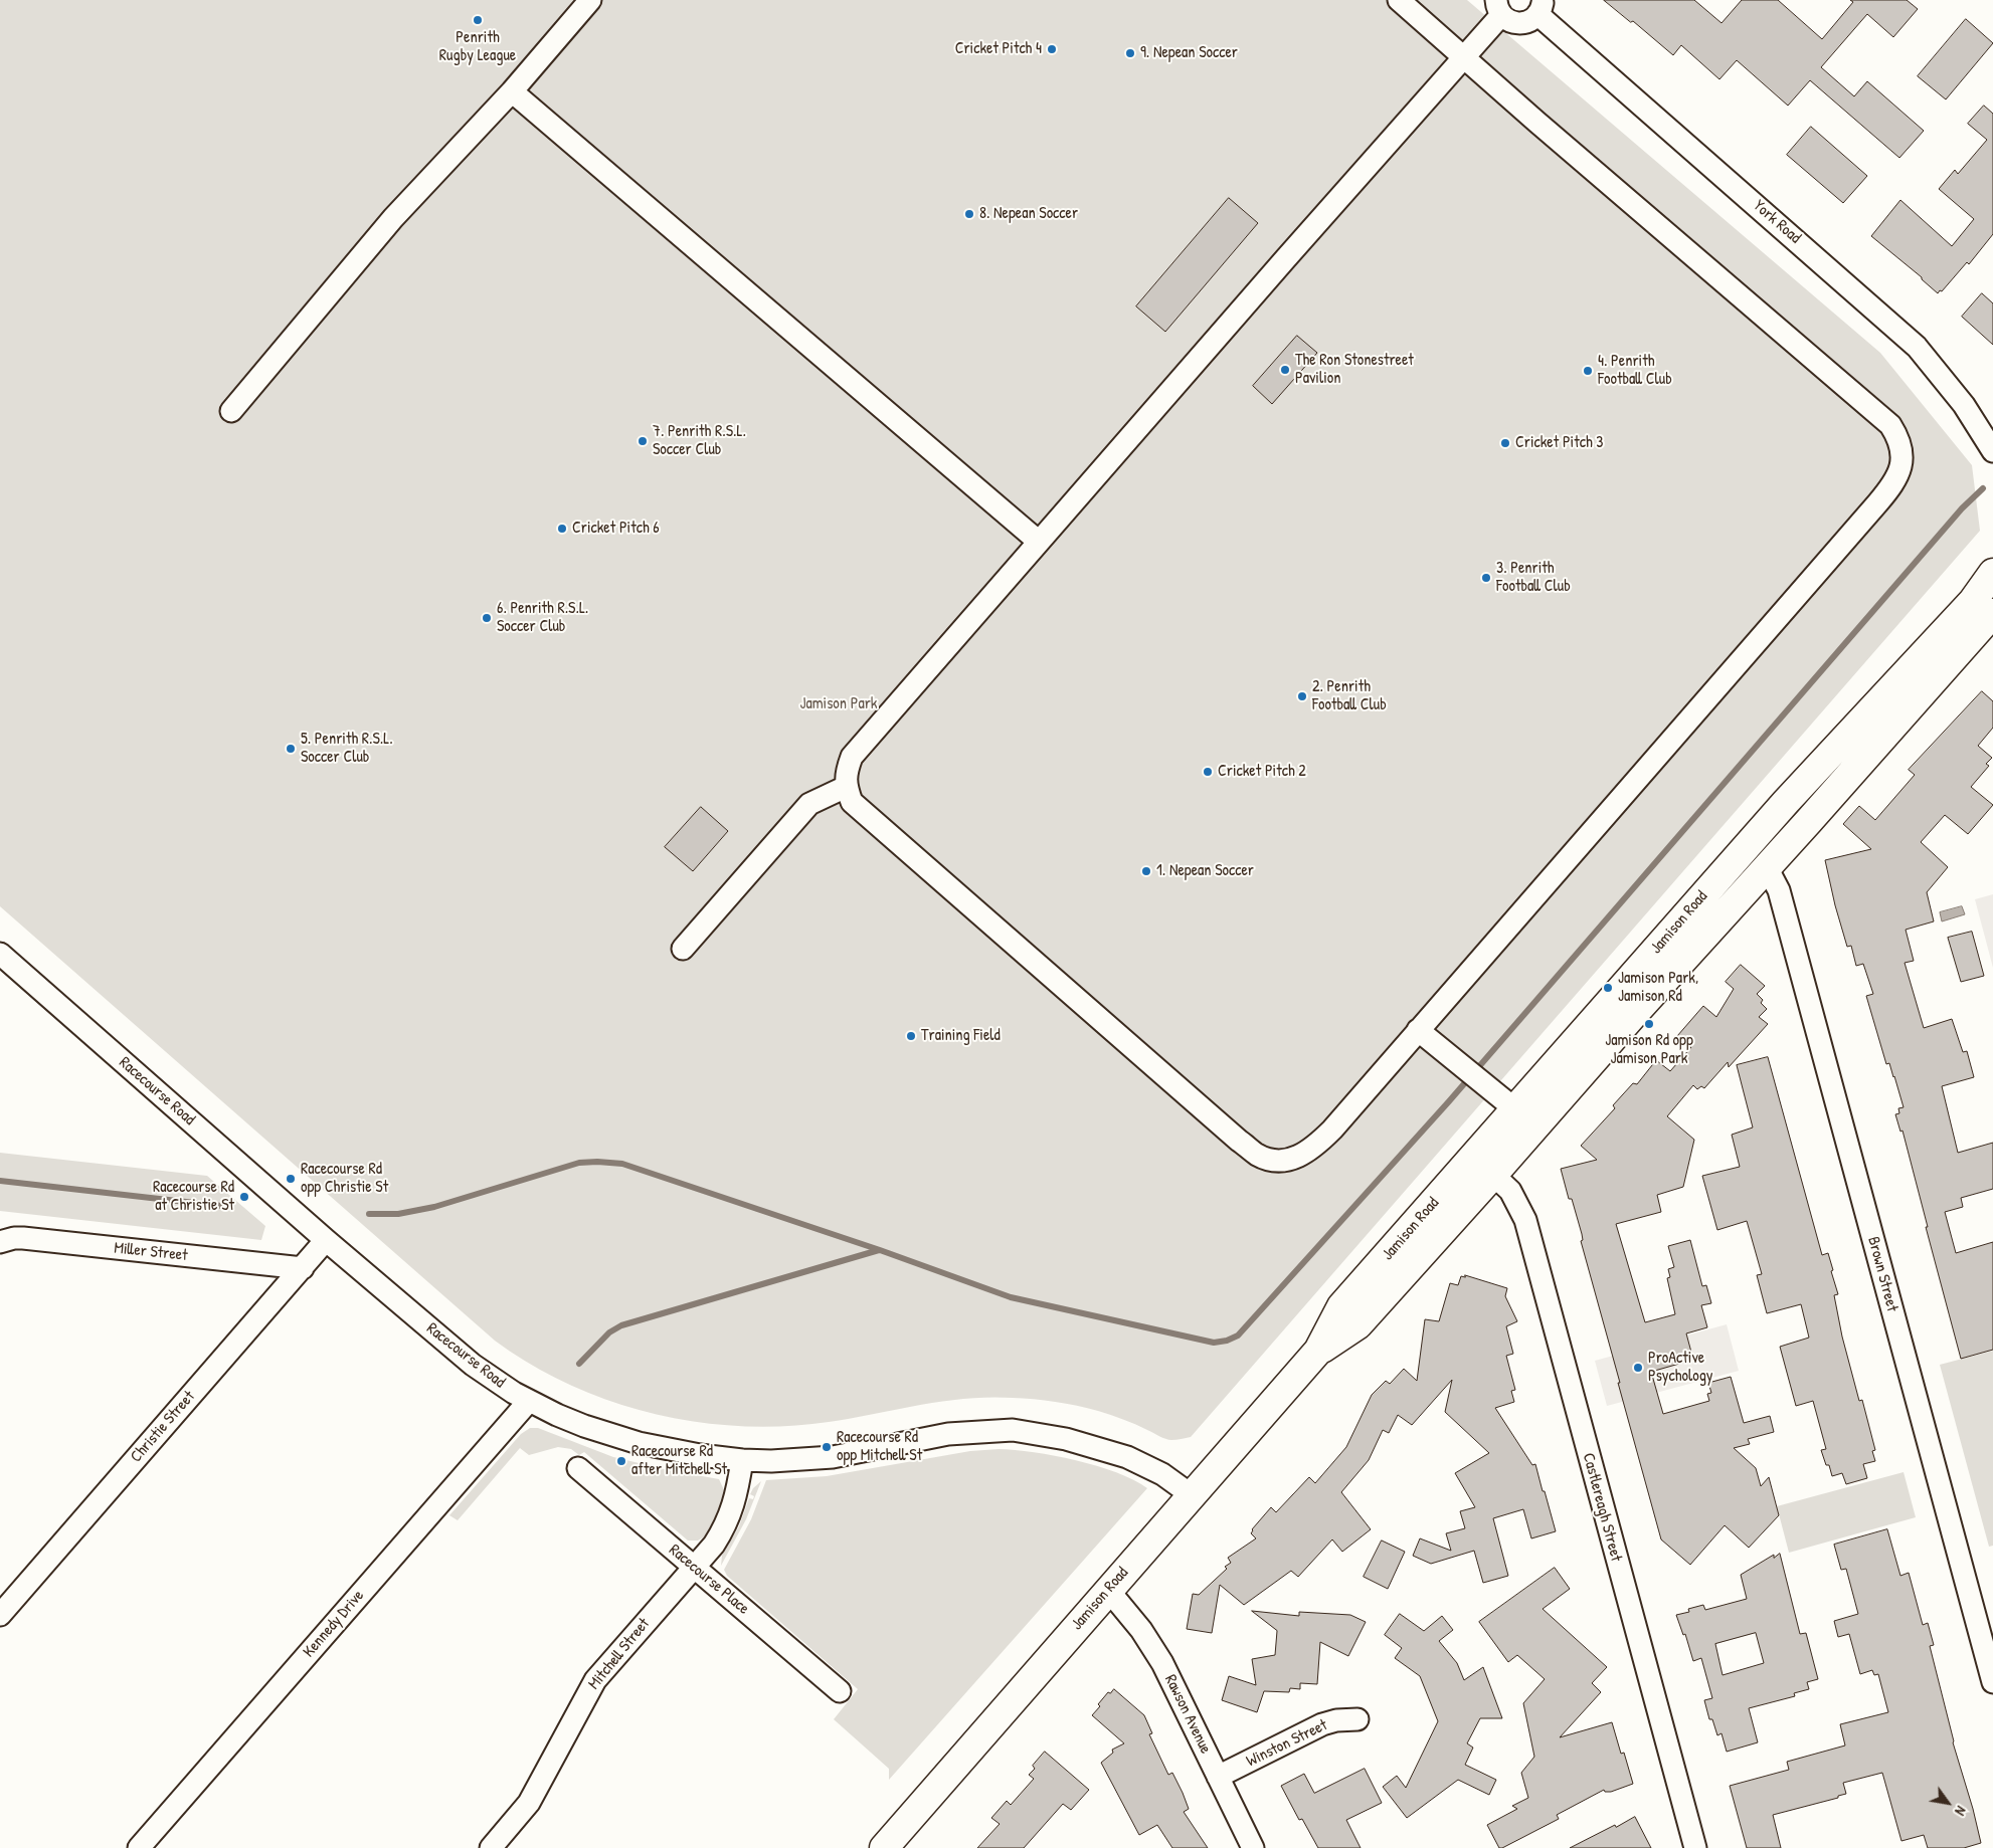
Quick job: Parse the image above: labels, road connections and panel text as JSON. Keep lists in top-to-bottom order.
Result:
{
  "streets": {
    "main road": ["Jamison Road"],
    "street": [
      "York Road",
      "Racecourse Road",
      "Miller Street",
      "Brown Street",
      "Christie Street",
      "Castlereagh Street",
      "Racecourse Place",
      "Kennedy Drive",
      "Mitchell Street",
      "Rawson Avenue",
      "Winston Street"
    ]
  },
  "crossings": [
    ["Jamison Road", "Racecourse Road"],
    ["Jamison Road", "Brown Street"],
    ["Jamison Road", "Castlereagh Street"],
    ["Jamison Road", "Rawson Avenue"],
    ["Racecourse Road", "Christie Street"],
    ["Racecourse Road", "Kennedy Drive"],
    ["Racecourse Road", "Mitchell Street"],
    ["Miller Street", "Christie Street"],
    ["Racecourse Place", "Mitchell Street"],
    ["Rawson Avenue", "Winston Street"]
  ],
  "parks": ["Jamison Park"],
  "places": [
    "Penrith Rugby League",
    "Cricket Pitch 4",
    "9. Nepean Soccer",
    "8. Nepean Soccer",
    "The Ron Stonestreet Pavilion",
    "4. Penrith Football Club",
    "7. Penrith R.S.L. Soccer Club",
    "Cricket Pitch 3",
    "Cricket Pitch 6",
    "3. Penrith Football Club",
    "6. Penrith R.S.L. Soccer Club",
    "2. Penrith Football Club",
    "5. Penrith R.S.L. Soccer Club",
    "Cricket Pitch 2",
    "1. Nepean Soccer",
    "Jamison Park, Jamison Rd",
    "Jamison Rd opp Jamison Park",
    "Training Field",
    "Racecourse Rd opp Christie St",
    "Racecourse Rd at Christie St",
    "ProActive Psychology",
    "Racecourse Rd opp Mitchell St",
    "Racecourse Rd after Mitchell St"
  ],
  "north": "bottom right"
}
